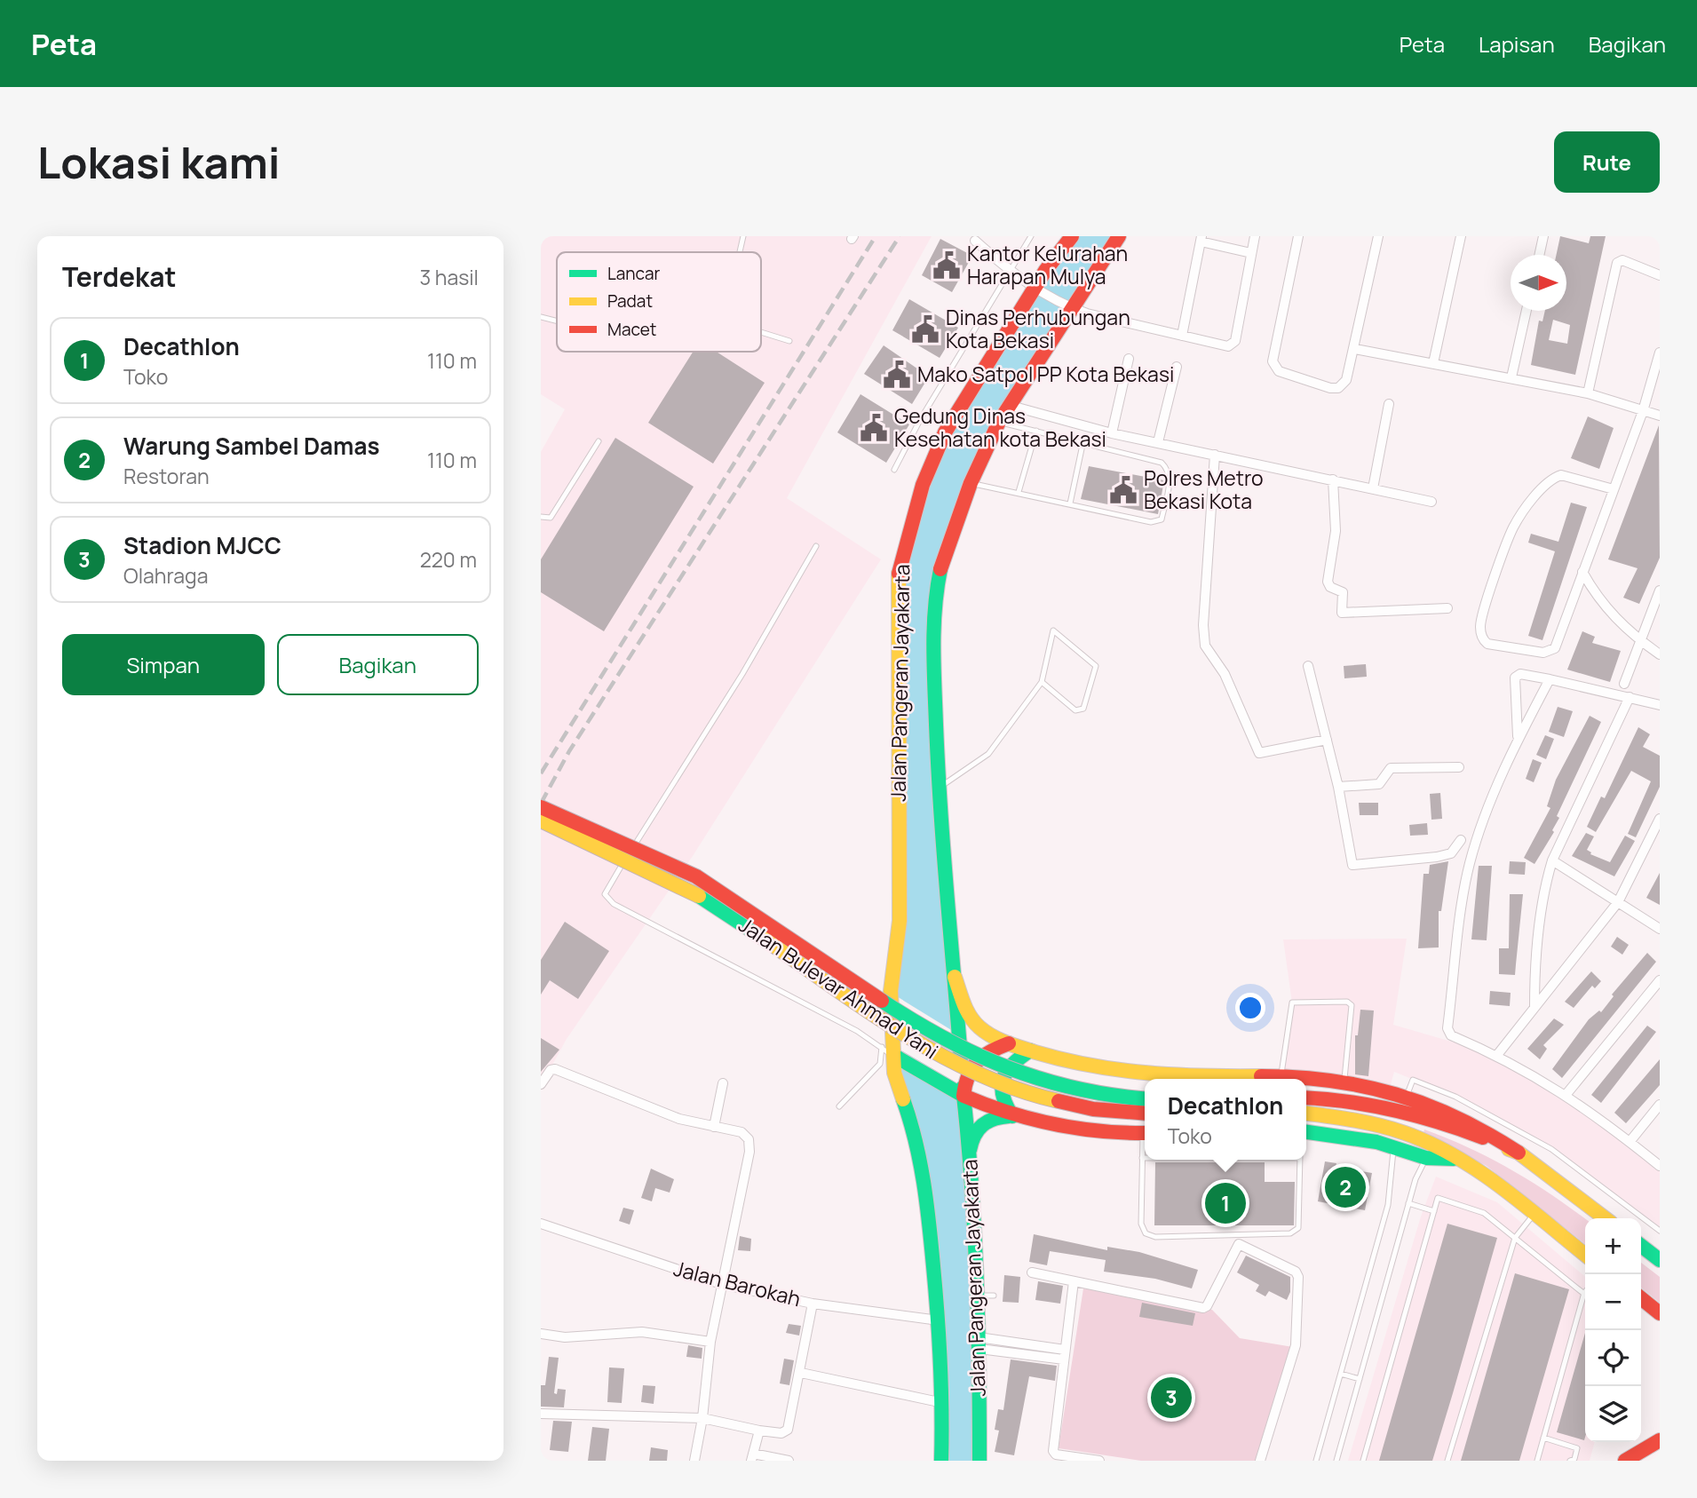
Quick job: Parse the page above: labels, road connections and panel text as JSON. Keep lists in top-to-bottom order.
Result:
{
  "streets": {
    "main road": ["Jalan Pangeran Jayakarta", "Jalan Bulevar Ahmad Yani"],
    "street": ["Jalan Barokah"]
  },
  "crossings": [
    ["Jalan Pangeran Jayakarta", "Jalan Barokah"]
  ],
  "places": {
    "public building": [
      "Kantor Kelurahan Harapan Mulya",
      "Dinas Perhubungan Kota Bekasi",
      "Mako Satpol PP Kota Bekasi",
      "Gedung Dinas Kesehatan kota Bekasi",
      "Polres Metro Bekasi Kota"
    ]
  },
  "legend": ["Lancar", "Padat", "Macet"],
  "north": "right",
  "page": {
    "header": "Peta",
    "nav": ["Peta", "Lapisan", "Bagikan"],
    "buttons": [
      "Rute",
      ["Simpan", "Bagikan"]
    ],
    "title": "Lokasi kami",
    "heading": ["Terdekat", "3 hasil"],
    "list": [
      {
        "mark": "1",
        "name": "Decathlon",
        "note": "Toko",
        "value": "110 m"
      },
      {
        "mark": "2",
        "name": "Warung Sambel Damas",
        "note": "Restoran",
        "value": "110 m"
      },
      {
        "mark": "3",
        "name": "Stadion MJCC",
        "note": "Olahraga",
        "value": "220 m"
      }
    ],
    "popup": ["Decathlon", "Toko"],
    "pins": ["2", "1", "3"],
    "map_buttons": ["+", "−"]
  }
}
